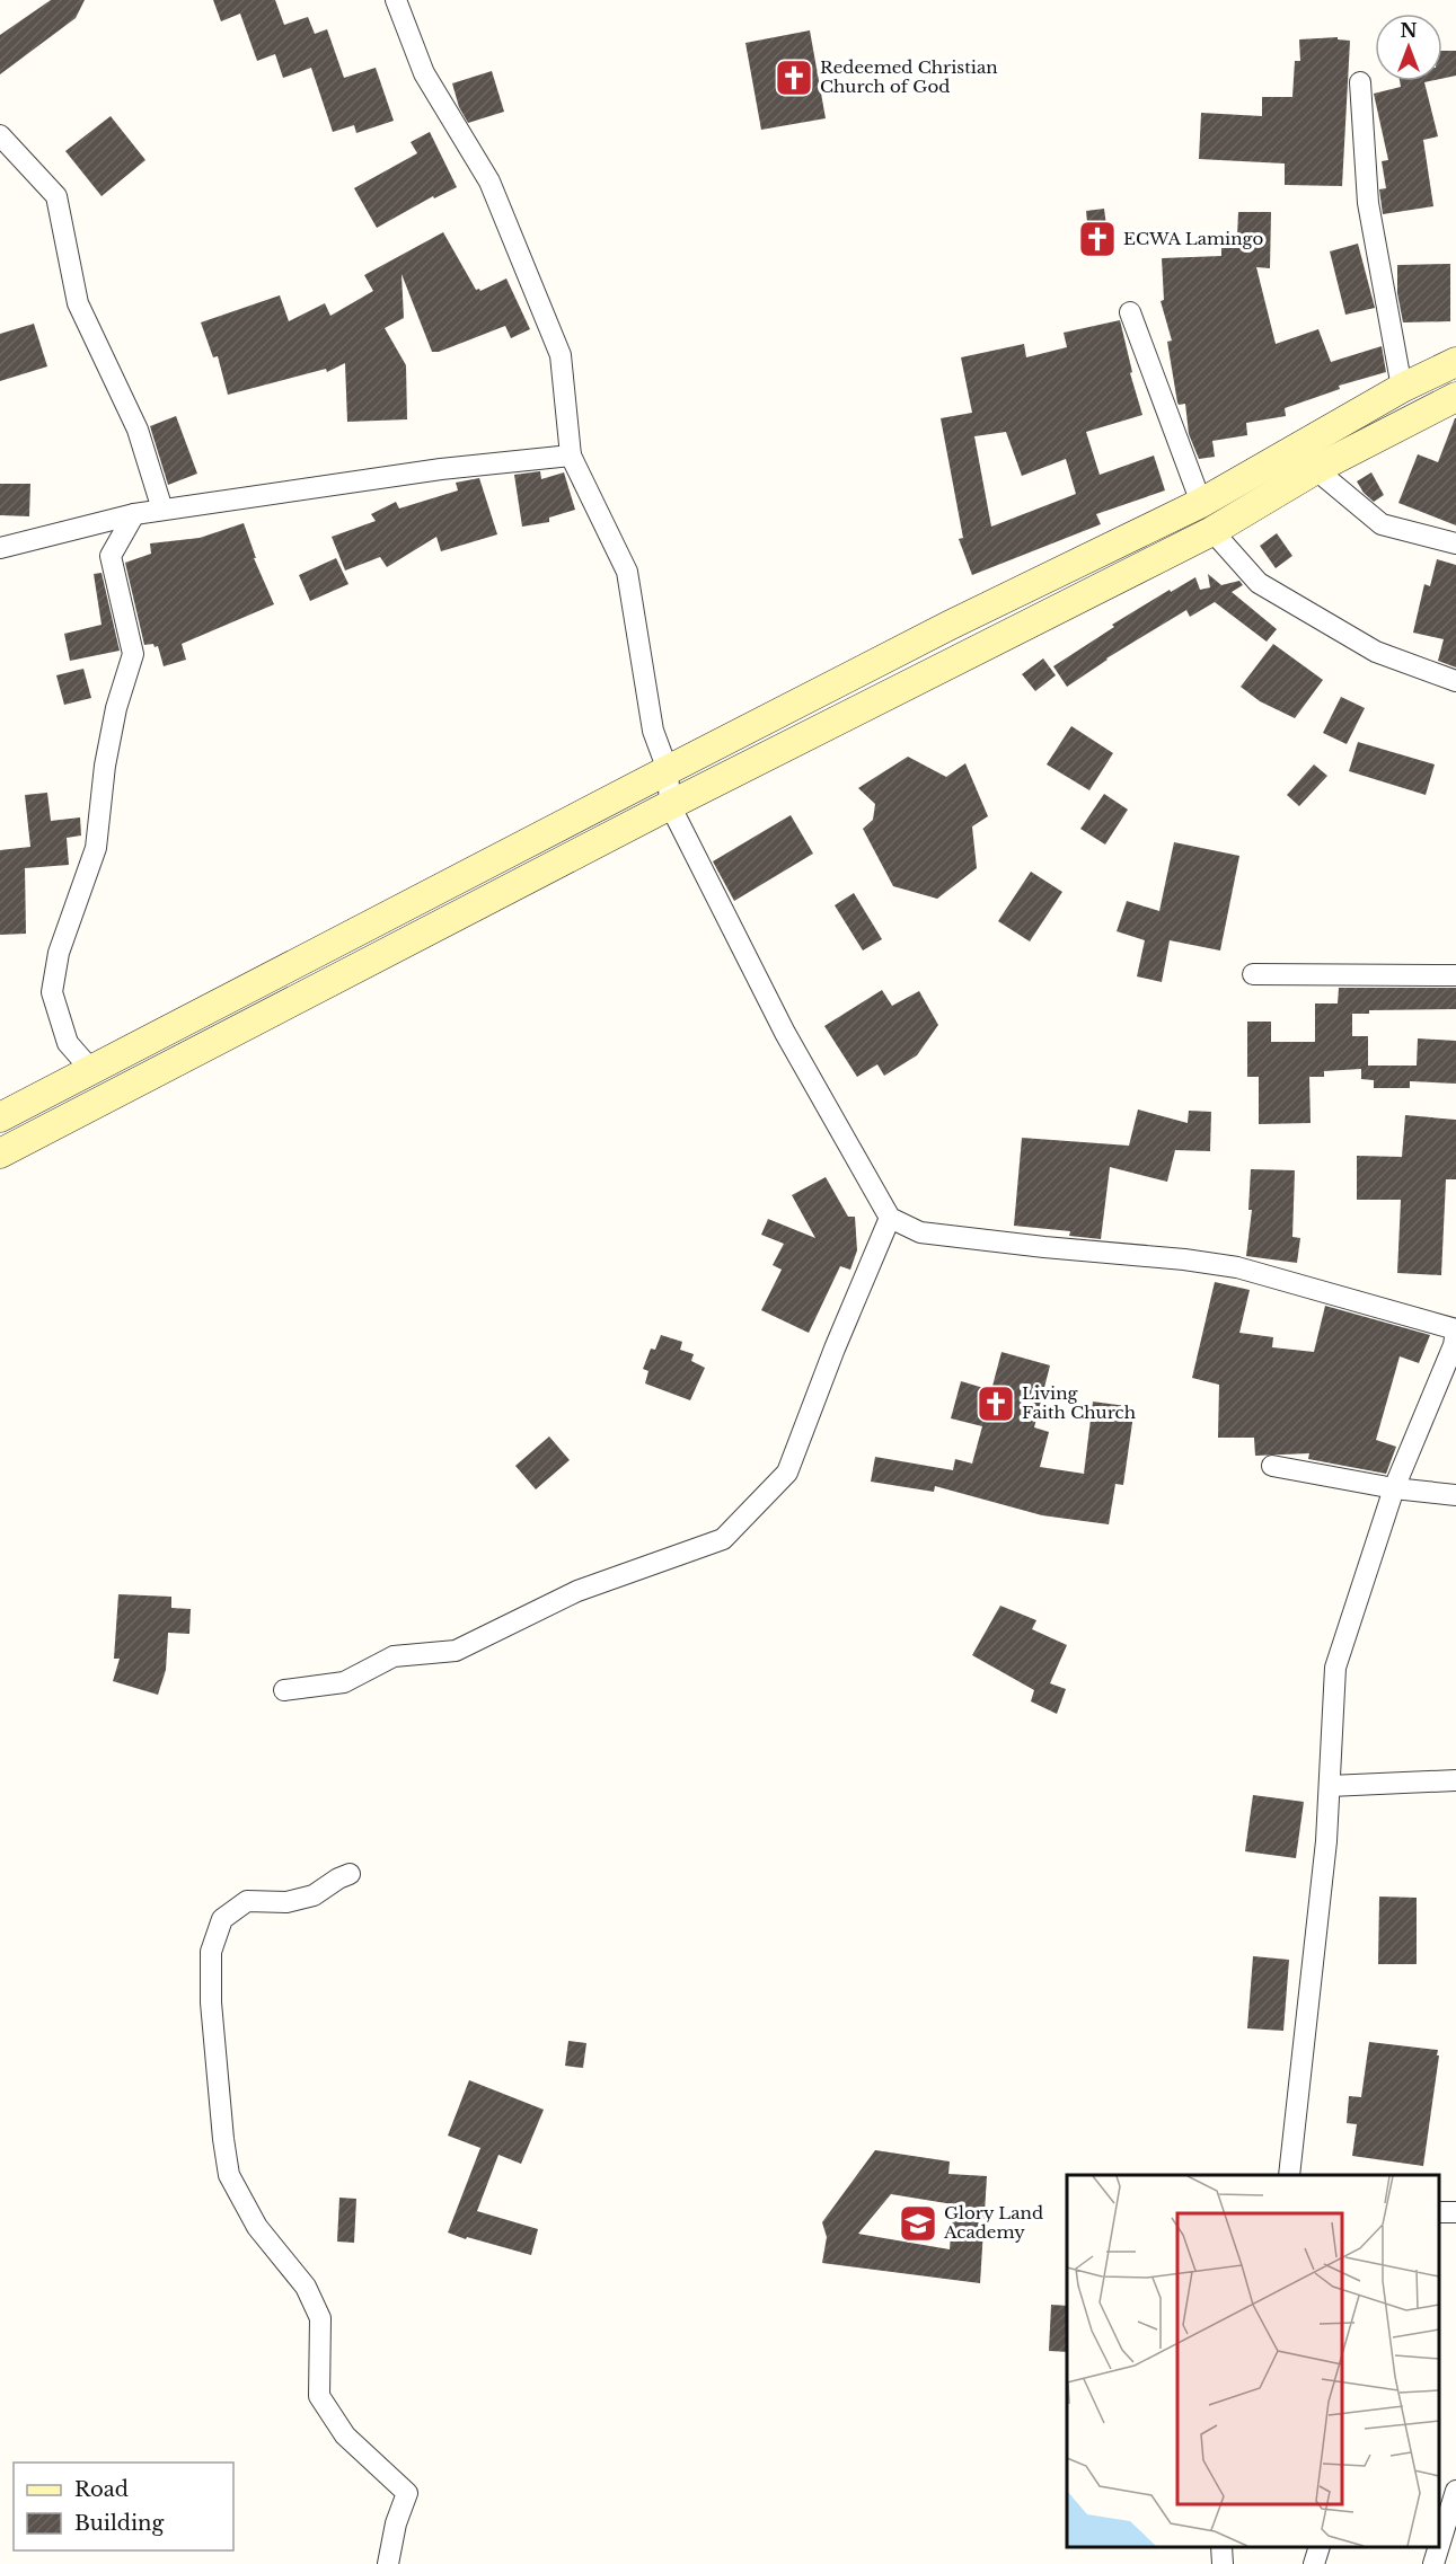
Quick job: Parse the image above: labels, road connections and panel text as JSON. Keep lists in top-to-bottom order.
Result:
{
  "places": {
    "church": ["Redeemed Christian Church of God", "ECWA Lamingo", "Living Faith Church"],
    "school or university": ["Glory Land Academy"]
  },
  "legend": ["Road", "Building"],
  "north": "top"
}
